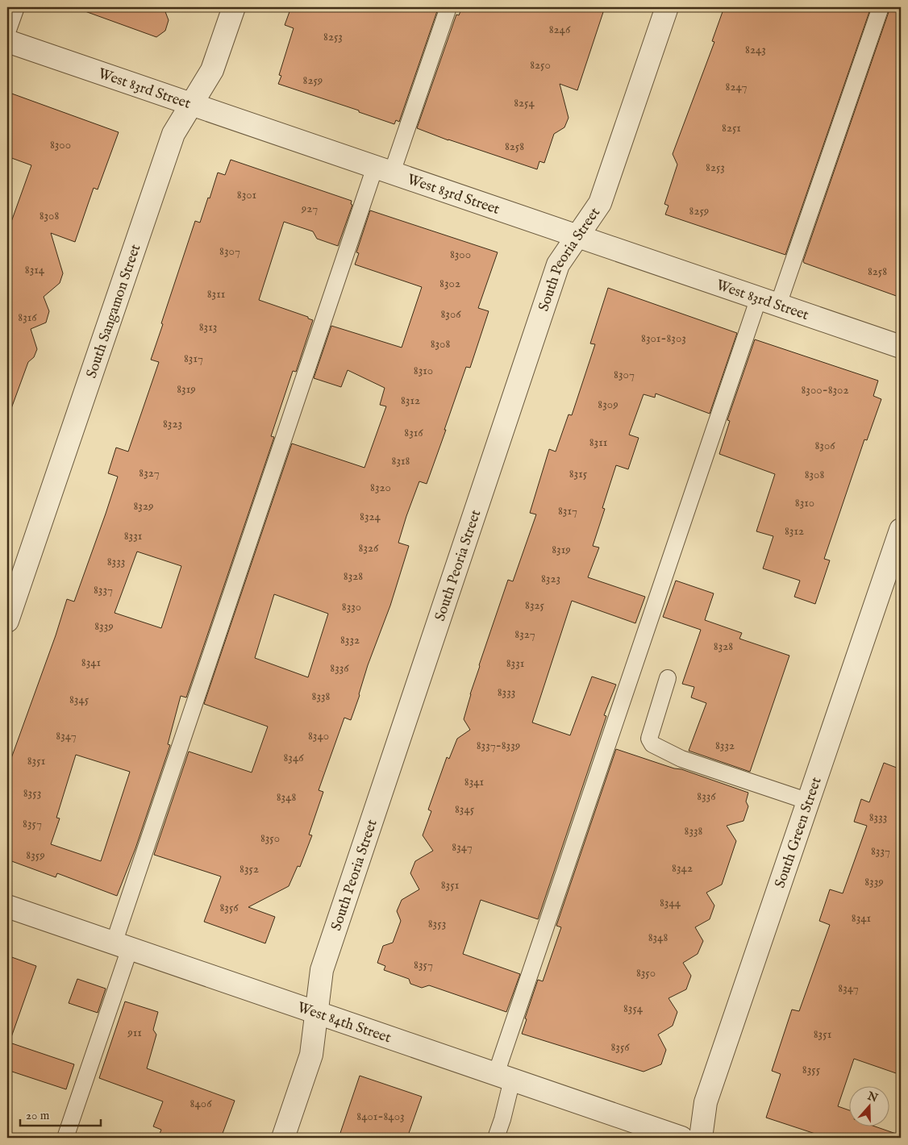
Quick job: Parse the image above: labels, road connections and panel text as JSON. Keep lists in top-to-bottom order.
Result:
{
  "streets": {
    "street": [
      "West 83rd Street",
      "South Peoria Street",
      "South Sangamon Street",
      "South Green Street",
      "West 84th Street"
    ]
  },
  "crossings": [
    ["West 83rd Street", "South Peoria Street"],
    ["West 83rd Street", "South Sangamon Street"],
    ["South Peoria Street", "West 84th Street"]
  ],
  "house_numbers": [
    "8246",
    "8253",
    "8243",
    "8250",
    "8259",
    "8247",
    "8254",
    "8251",
    "8300",
    "8258",
    "8253",
    "8301",
    "927",
    "8259",
    "8308",
    "8307",
    "8300",
    "8314",
    "8258",
    "8302",
    "8311",
    "8306",
    "8316",
    "8313",
    "8301-8303",
    "8308",
    "8317",
    "8310",
    "8307",
    "8319",
    "8300-8302",
    "8312",
    "8309",
    "8323",
    "8316",
    "8311",
    "8306",
    "8318",
    "8327",
    "8315",
    "8308",
    "8320",
    "8310",
    "8329",
    "8317",
    "8324",
    "8312",
    "8331",
    "8326",
    "8319",
    "8333",
    "8328",
    "8323",
    "8337",
    "8325",
    "8330",
    "8339",
    "8327",
    "8332",
    "8328",
    "8341",
    "8331",
    "8336",
    "8333",
    "8338",
    "8345",
    "8347",
    "8340",
    "8337-8339",
    "8332",
    "8346",
    "8351",
    "8341",
    "8353",
    "8336",
    "8348",
    "8345",
    "8333",
    "8357",
    "8338",
    "8350",
    "8347",
    "8337",
    "8359",
    "8342",
    "8352",
    "8339",
    "8351",
    "8344",
    "8356",
    "8341",
    "8353",
    "8348",
    "8357",
    "8350",
    "8347",
    "8354",
    "911",
    "8351",
    "8356",
    "8355",
    "8406",
    "8401-8403"
  ],
  "scale_bar": "20 m",
  "north": "top"
}
